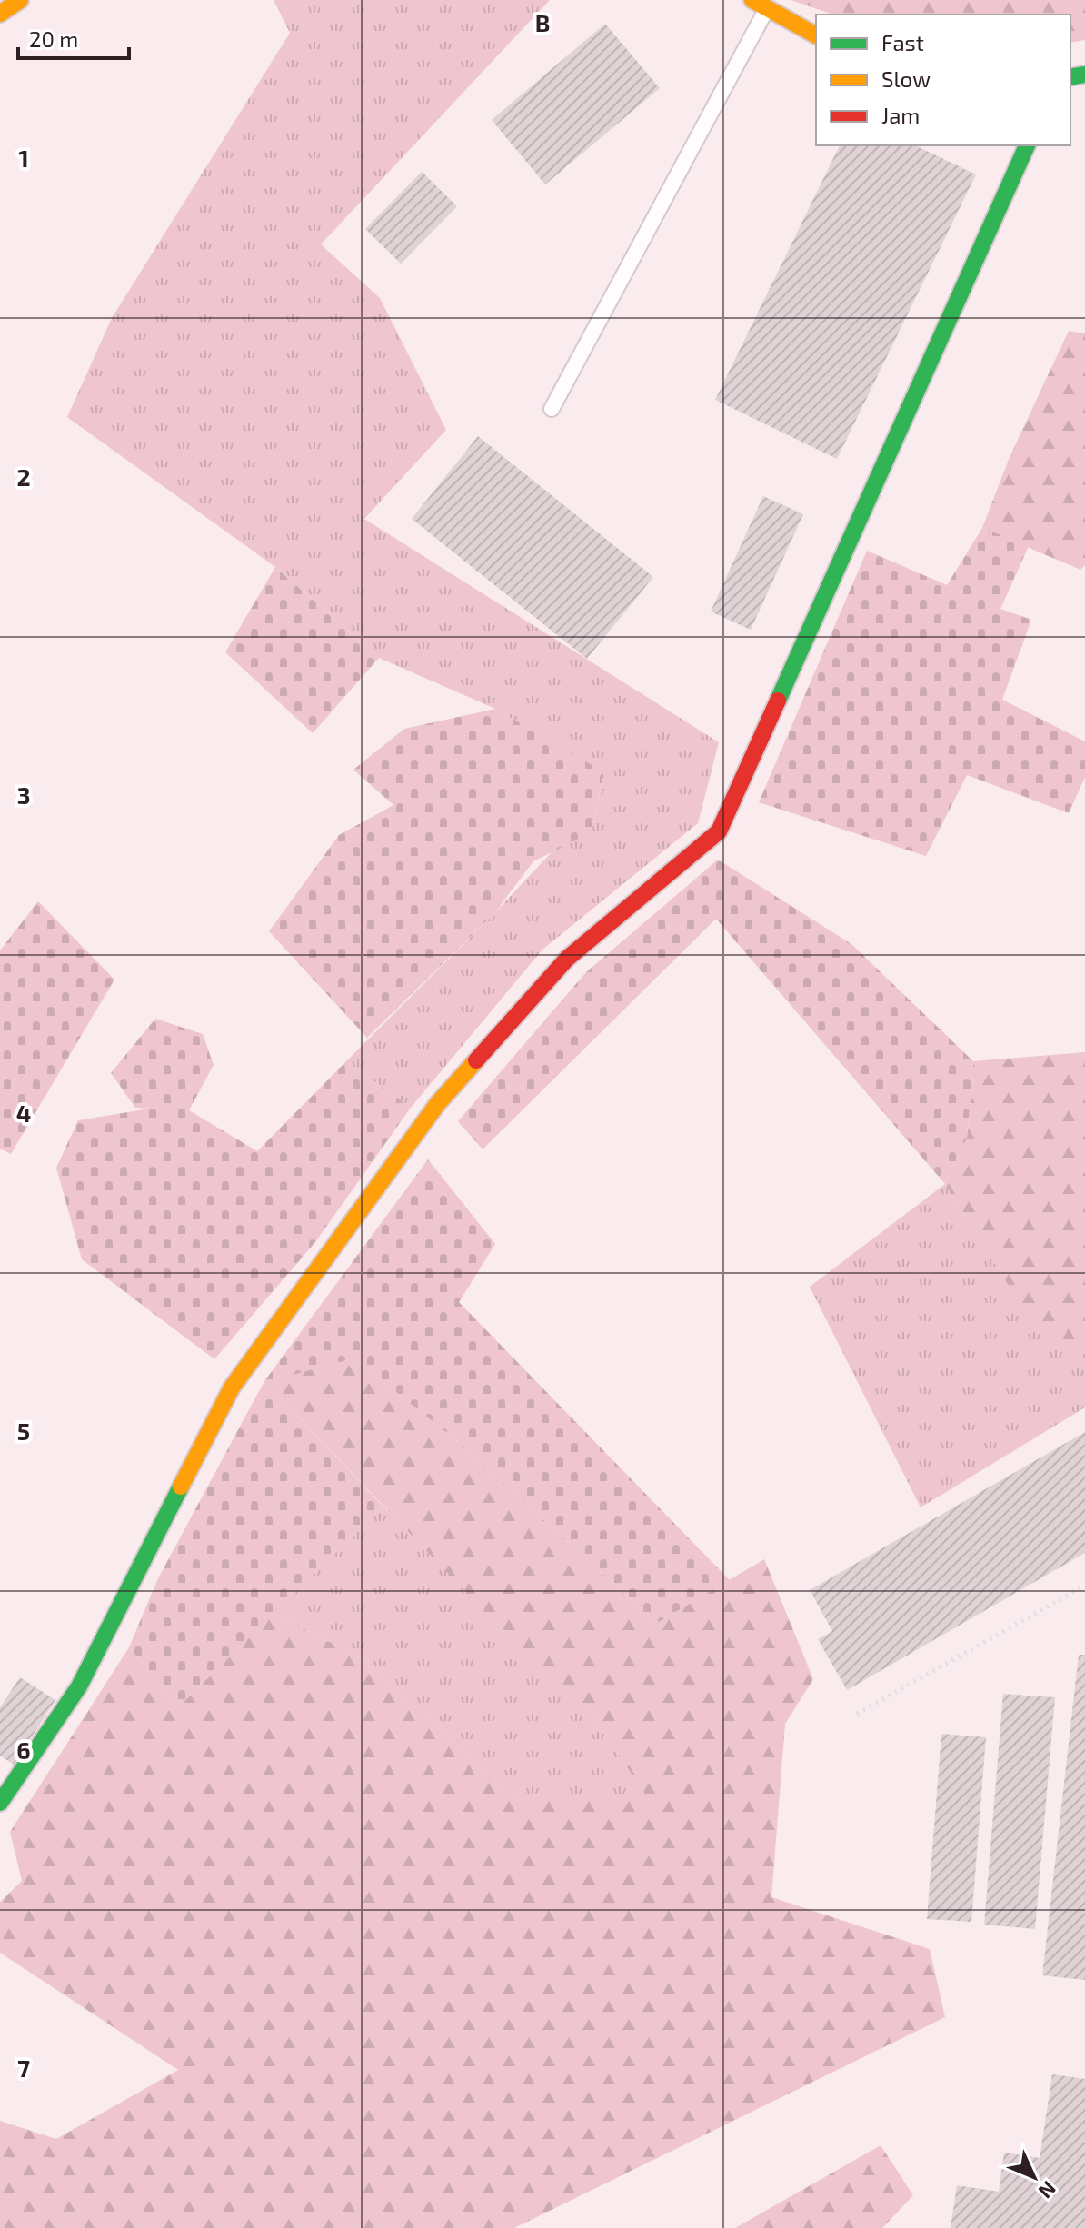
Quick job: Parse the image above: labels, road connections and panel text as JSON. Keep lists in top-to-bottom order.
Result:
{
  "legend": ["Fast", "Slow", "Jam"],
  "scale_bar": "20 m",
  "north": "bottom right",
  "grid": {
    "columns": ["B"],
    "rows": [
      "1",
      "2",
      "3",
      "4",
      "5",
      "6",
      "7"
    ]
  }
}
